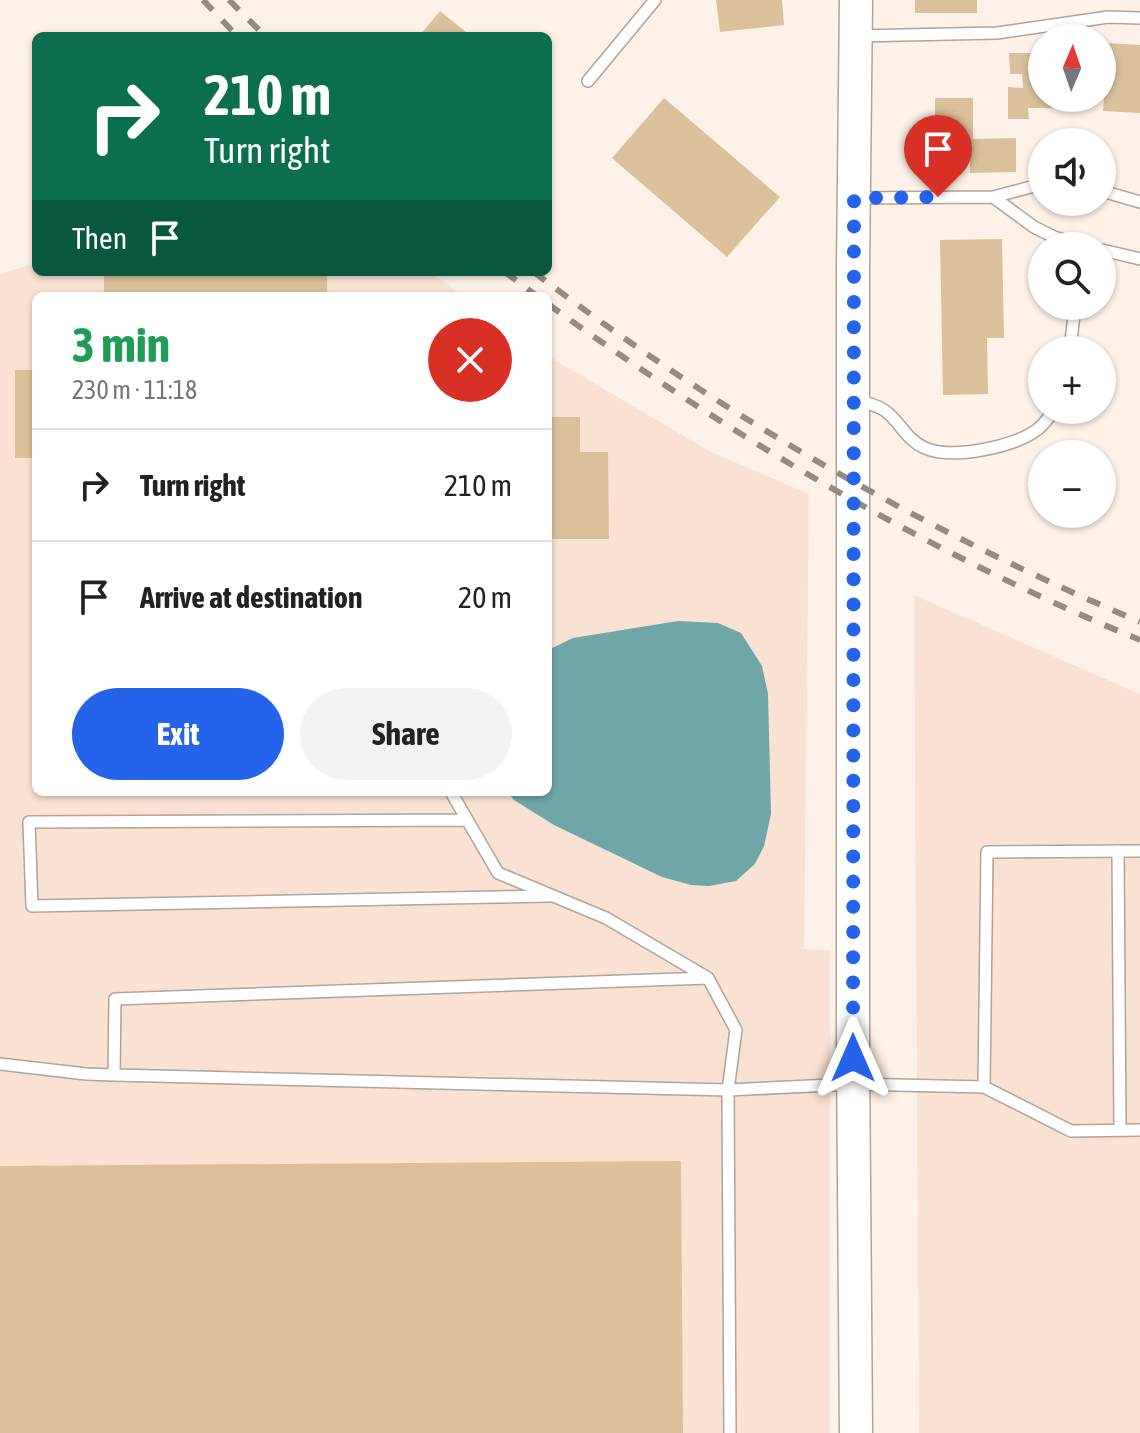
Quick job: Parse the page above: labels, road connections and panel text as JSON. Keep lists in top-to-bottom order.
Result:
{
  "north": "top",
  "page": {
    "map_buttons": ["+", "−"],
    "turn": ["210 m", "Turn right"],
    "then": "Then",
    "heading": ["3 min", "230 m · 11:18"],
    "list": [
      {
        "name": "Turn right",
        "value": "210 m"
      },
      {
        "name": "Arrive at destination",
        "value": "20 m"
      }
    ],
    "buttons": ["Exit", "Share"]
  }
}
